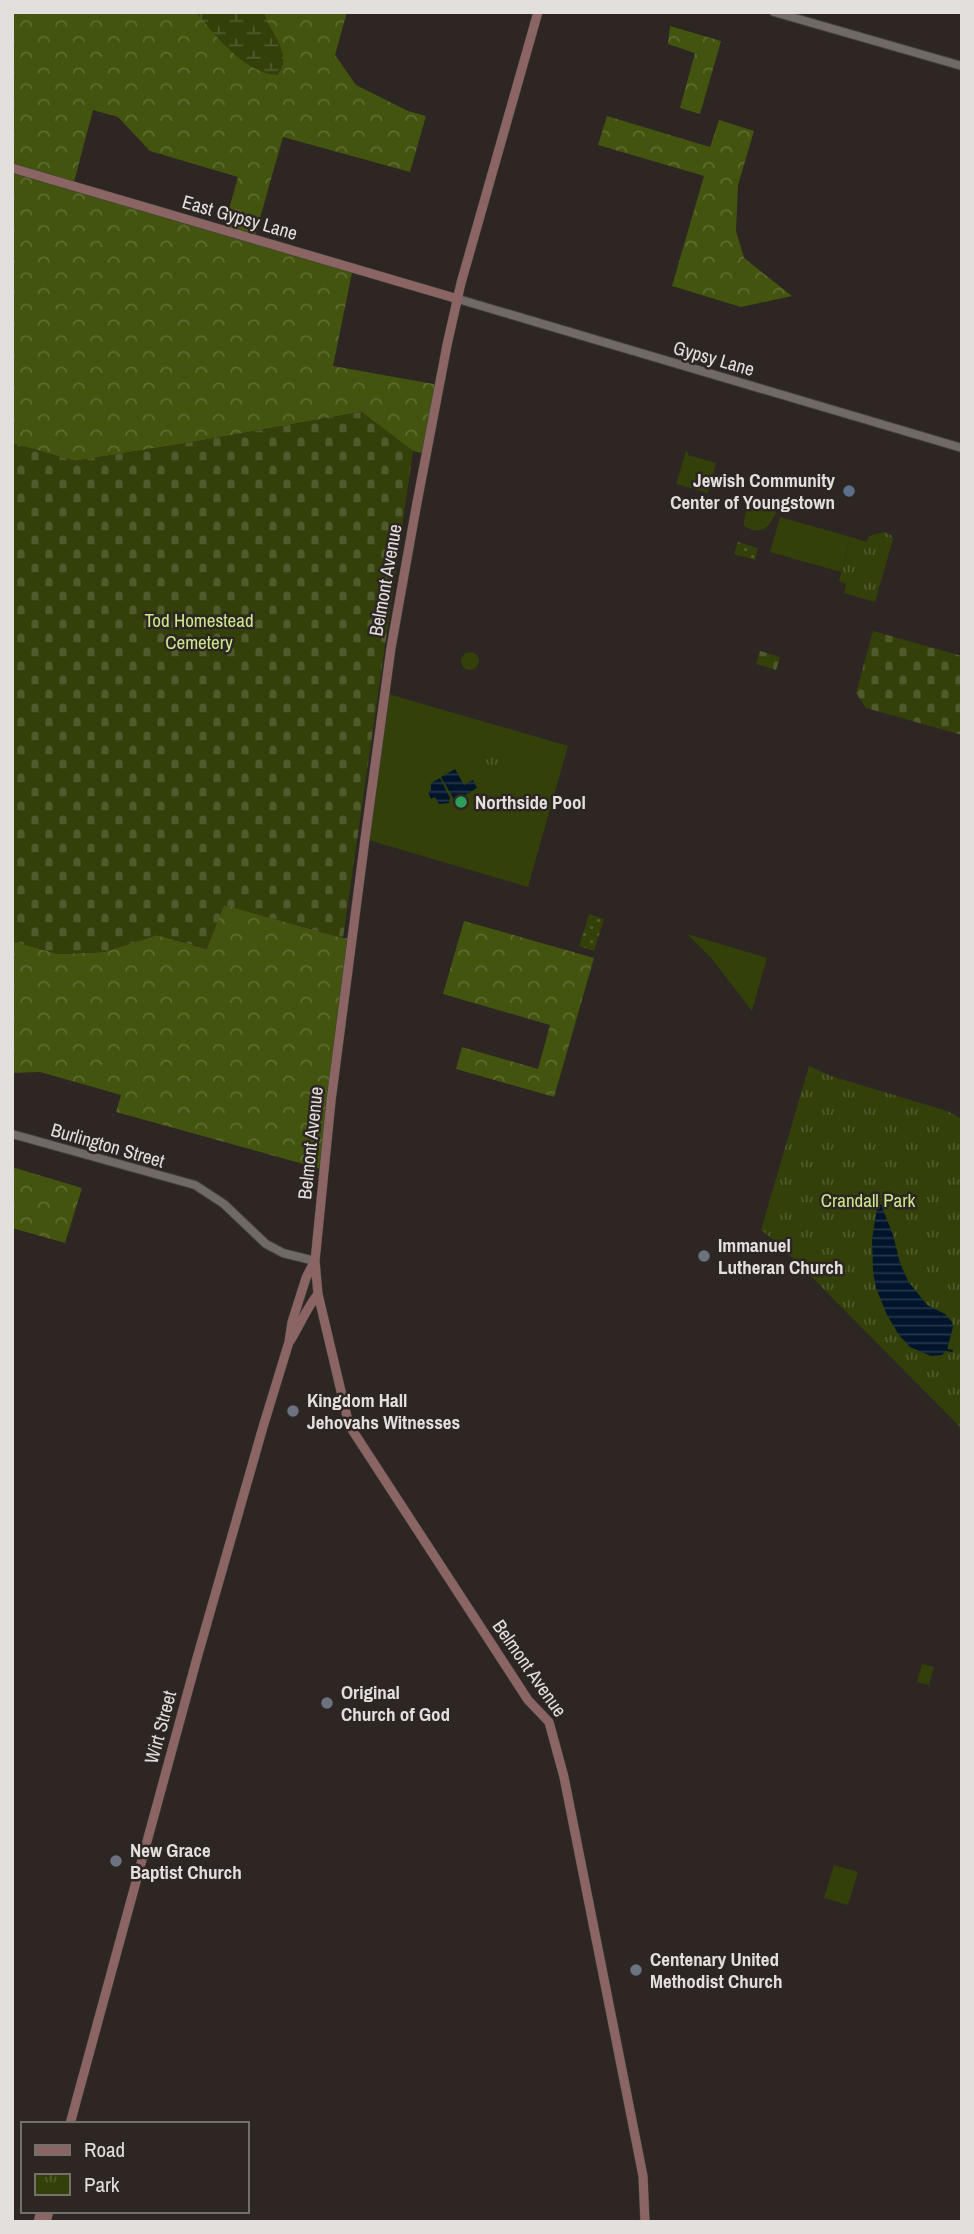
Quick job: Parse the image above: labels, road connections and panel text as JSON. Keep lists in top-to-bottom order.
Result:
{
  "streets": {
    "main road": ["East Gypsy Lane", "Belmont Avenue", "Wirt Street"],
    "street": ["Gypsy Lane", "Burlington Street"]
  },
  "crossings": [
    ["East Gypsy Lane", "Gypsy Lane"],
    ["East Gypsy Lane", "Belmont Avenue"],
    ["Gypsy Lane", "Belmont Avenue"],
    ["Belmont Avenue", "Burlington Street"],
    ["Belmont Avenue", "Wirt Street"],
    ["Burlington Street", "Wirt Street"]
  ],
  "parks": ["Tod Homestead Cemetery", "Crandall Park"],
  "places": [
    "Jewish Community Center of Youngstown",
    "Northside Pool",
    "Immanuel Lutheran Church",
    "Kingdom Hall Jehovahs Witnesses",
    "Original Church of God",
    "New Grace Baptist Church",
    "Centenary United Methodist Church"
  ],
  "legend": ["Road", "Park"]
}
